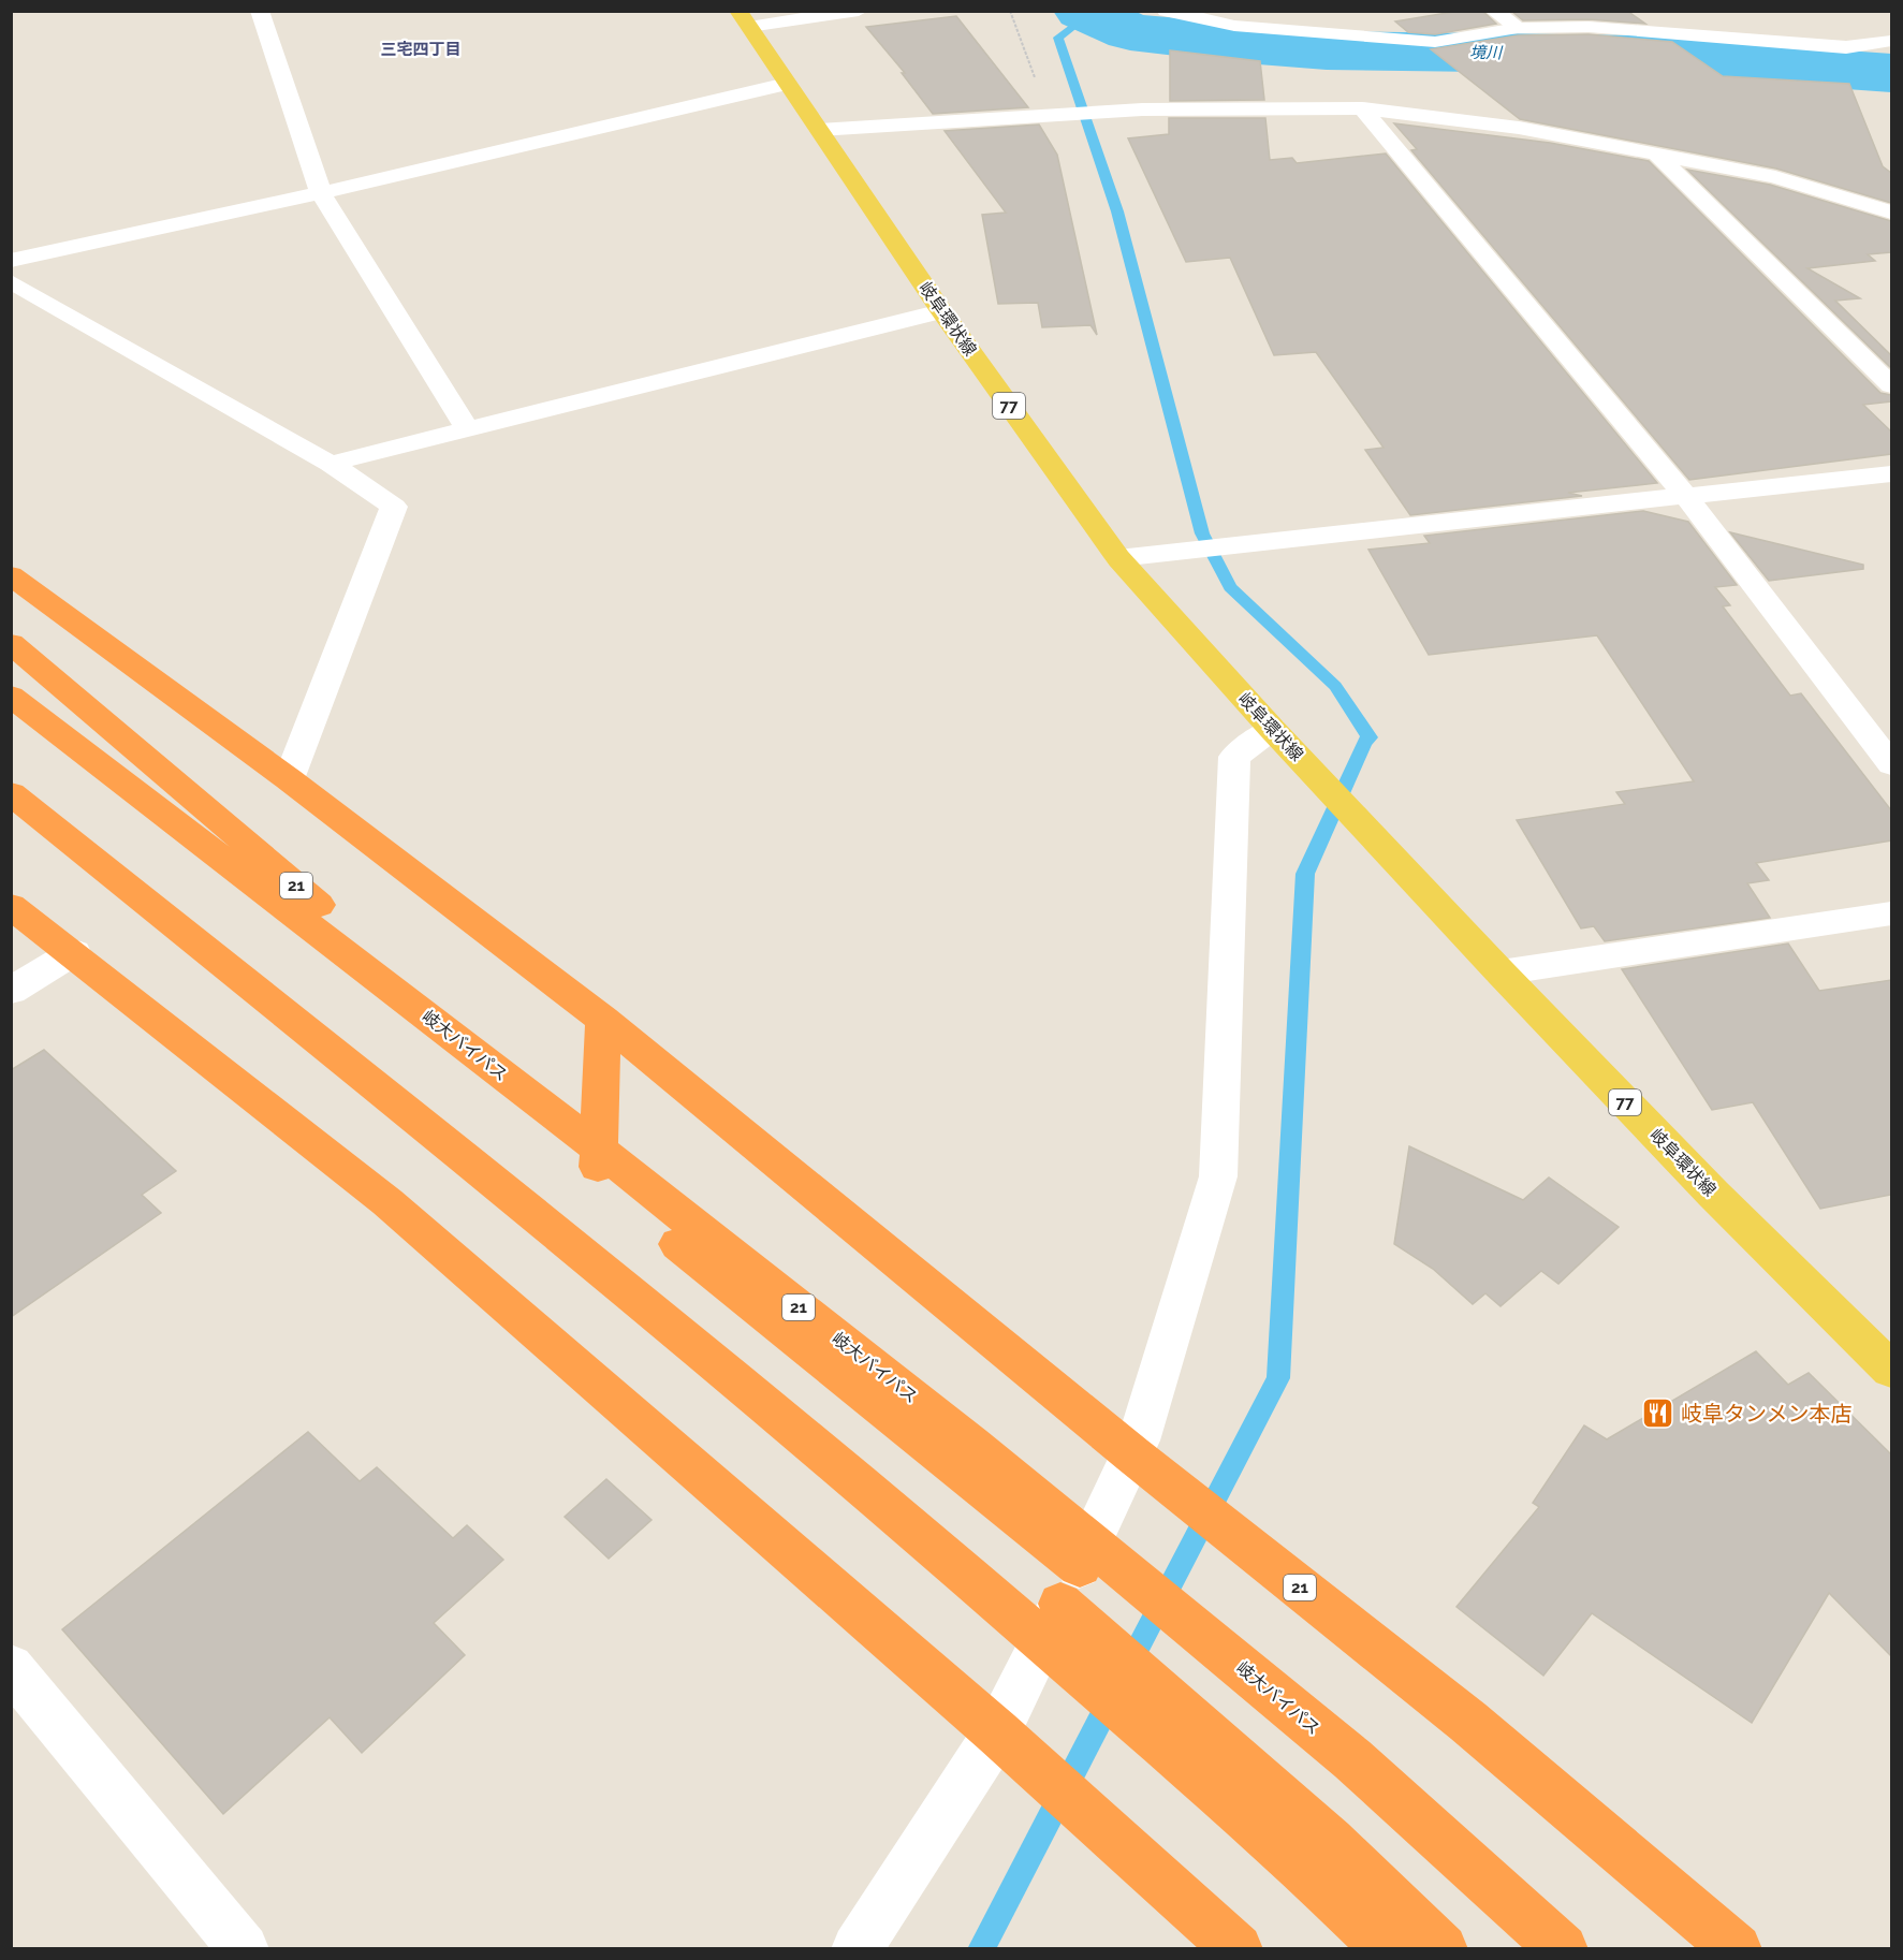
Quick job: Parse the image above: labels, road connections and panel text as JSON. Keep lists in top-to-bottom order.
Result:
{
  "streets": {
    "highway": ["21", "岐大バイパス"],
    "main road": ["岐阜環状線", "77"]
  },
  "crossings": [
    ["21", "岐大バイパス"]
  ],
  "districts": ["三宅四丁目"],
  "water": ["境川"],
  "places": {
    "restaurant": ["岐阜タンメン本店"]
  }
}
